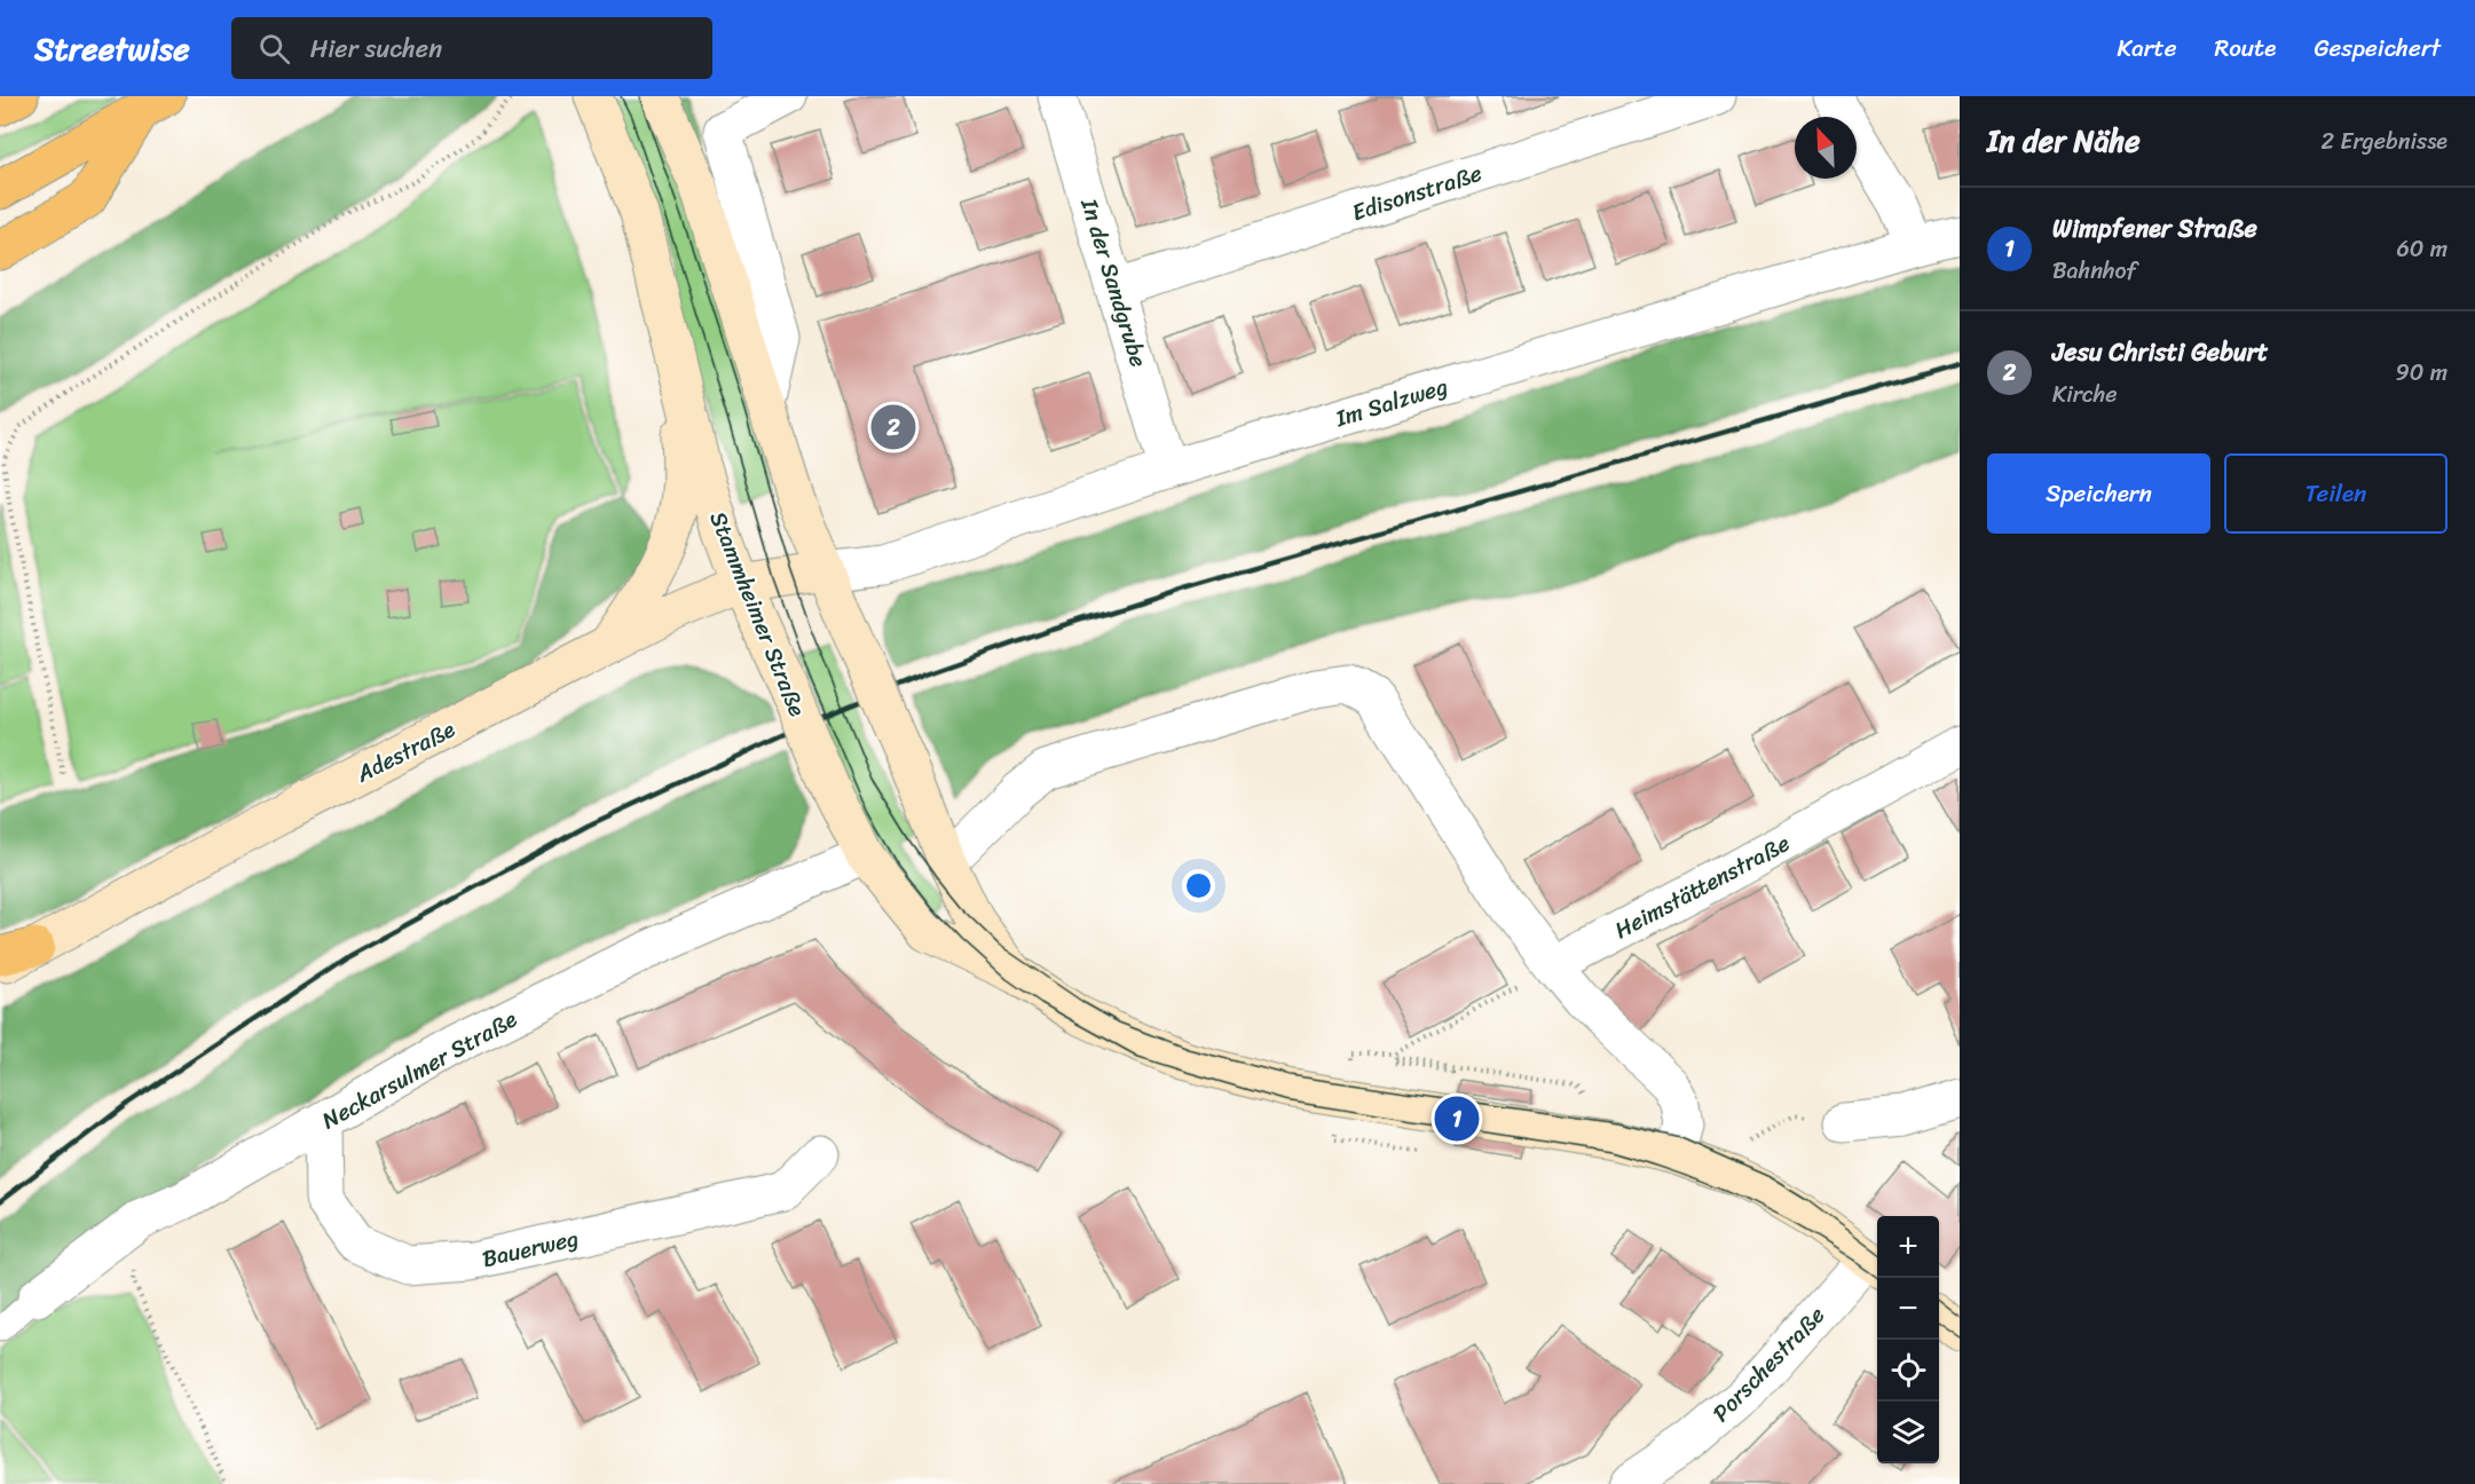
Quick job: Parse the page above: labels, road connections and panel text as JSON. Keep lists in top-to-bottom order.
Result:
{
  "streets": {
    "main road": ["Stammheimer Straße", "Adestraße"],
    "street": [
      "Edisonstraße",
      "In der Sandgrube",
      "Im Salzweg",
      "Heimstättenstraße",
      "Neckarsulmer Straße",
      "Bauerweg",
      "Porschestraße"
    ]
  },
  "crossings": [
    ["Edisonstraße", "In der Sandgrube"],
    ["In der Sandgrube", "Im Salzweg"],
    ["Im Salzweg", "Stammheimer Straße"],
    ["Im Salzweg", "Adestraße"],
    ["Stammheimer Straße", "Adestraße"],
    ["Stammheimer Straße", "Neckarsulmer Straße"],
    ["Stammheimer Straße", "Porschestraße"],
    ["Neckarsulmer Straße", "Bauerweg"]
  ],
  "north": "top left",
  "page": {
    "header": "Streetwise",
    "search": "Hier suchen",
    "nav": ["Karte", "Route", "Gespeichert"],
    "heading": ["In der Nähe", "2 Ergebnisse"],
    "list": [
      {
        "mark": "1",
        "name": "Wimpfener Straße",
        "note": "Bahnhof",
        "value": "60 m"
      },
      {
        "mark": "2",
        "name": "Jesu Christi Geburt",
        "note": "Kirche",
        "value": "90 m"
      }
    ],
    "pins": ["2", "1"],
    "buttons": ["Speichern", "Teilen"],
    "map_buttons": ["+", "−"]
  }
}
